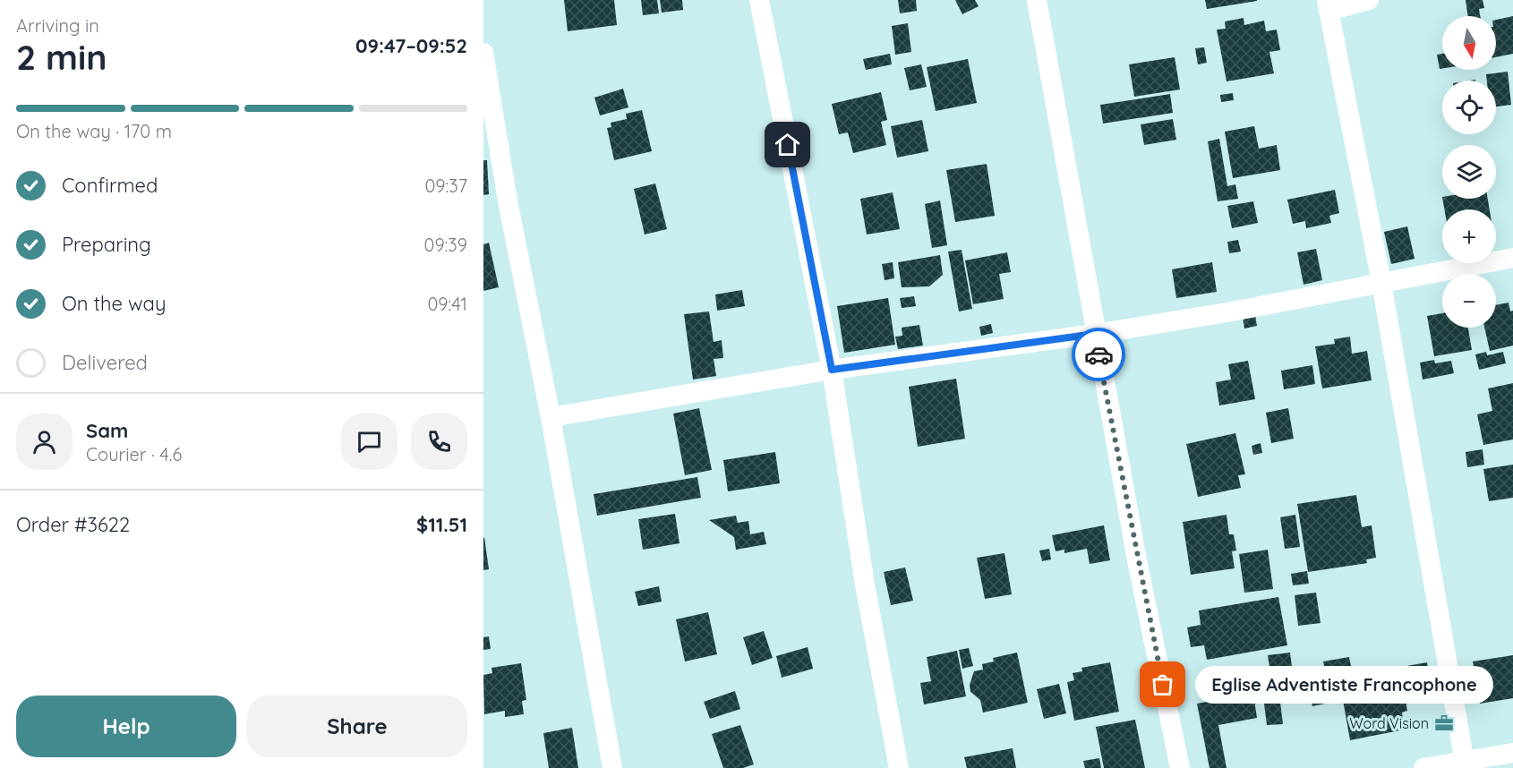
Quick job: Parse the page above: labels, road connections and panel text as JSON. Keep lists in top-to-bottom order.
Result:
{
  "places": {
    "other": ["Eglise Adventiste Francophone"],
    "office": ["Word Vision"]
  },
  "north": "bottom",
  "page": {
    "heading": ["2 min", "Arriving in", "09:47–09:52"],
    "panel": [
      "Sam",
      "Courier · 4.6",
      "Order #3622",
      "$11.51"
    ],
    "map_buttons": ["+", "−"],
    "bar": "On the way · 170 m",
    "list": [
      ["Confirmed", "09:37"],
      ["Preparing", "09:39"],
      ["On the way", "09:41"],
      "Delivered"
    ],
    "bubble": "Eglise Adventiste Francophone",
    "buttons": ["Help", "Share"]
  }
}
